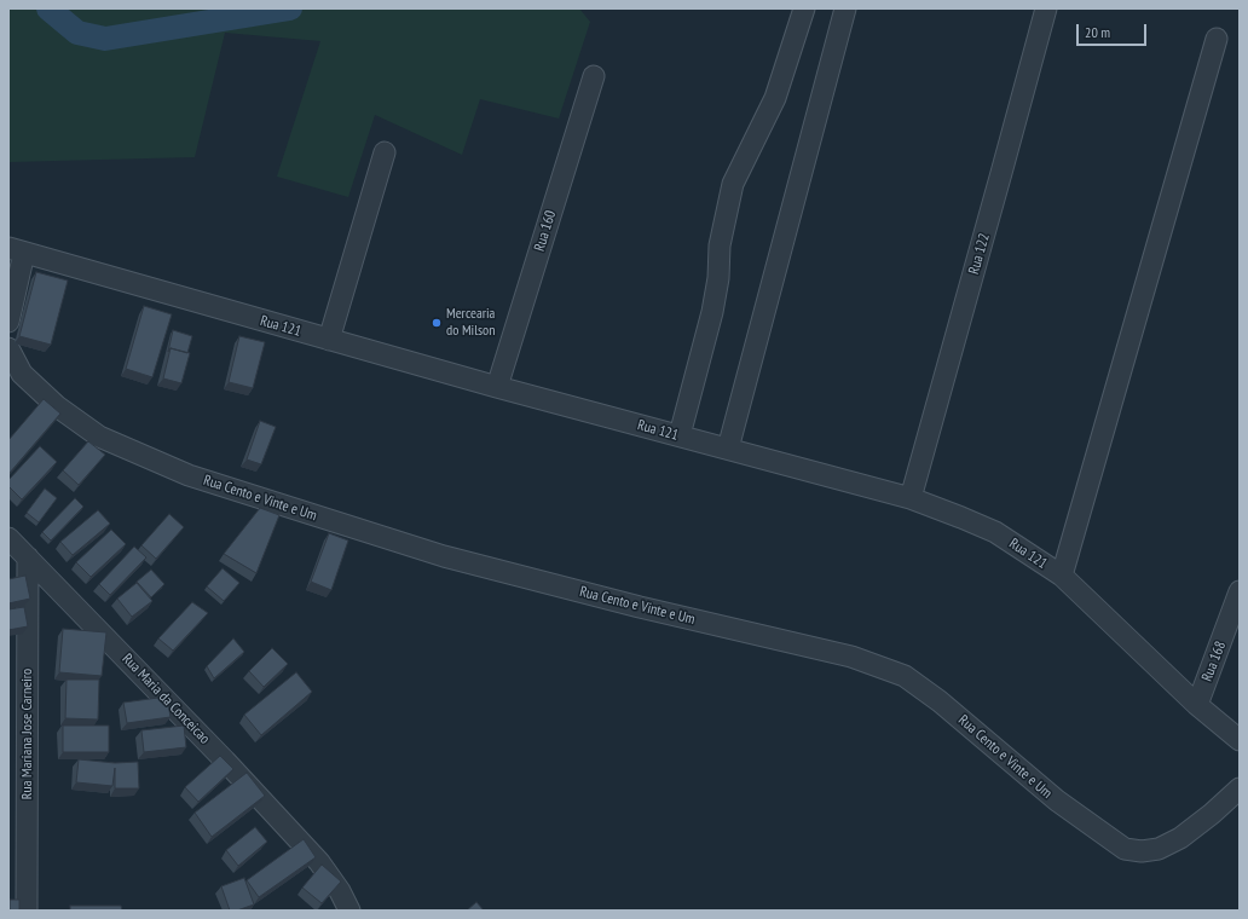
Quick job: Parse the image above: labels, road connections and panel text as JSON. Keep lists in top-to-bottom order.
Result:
{
  "streets": {
    "street": [
      "Rua 160",
      "Rua 122",
      "Rua 121",
      "Rua Cento e Vinte e Um",
      "Rua 168",
      "Rua Maria da Conceicao",
      "Rua Mariana Jose Carneiro"
    ]
  },
  "crossings": [
    ["Rua 160", "Rua 121"],
    ["Rua 122", "Rua 121"],
    ["Rua 121", "Rua 168"],
    ["Rua Maria da Conceicao", "Rua Mariana Jose Carneiro"]
  ],
  "places": ["Mercearia do Milson"],
  "scale_bar": "20 m"
}
